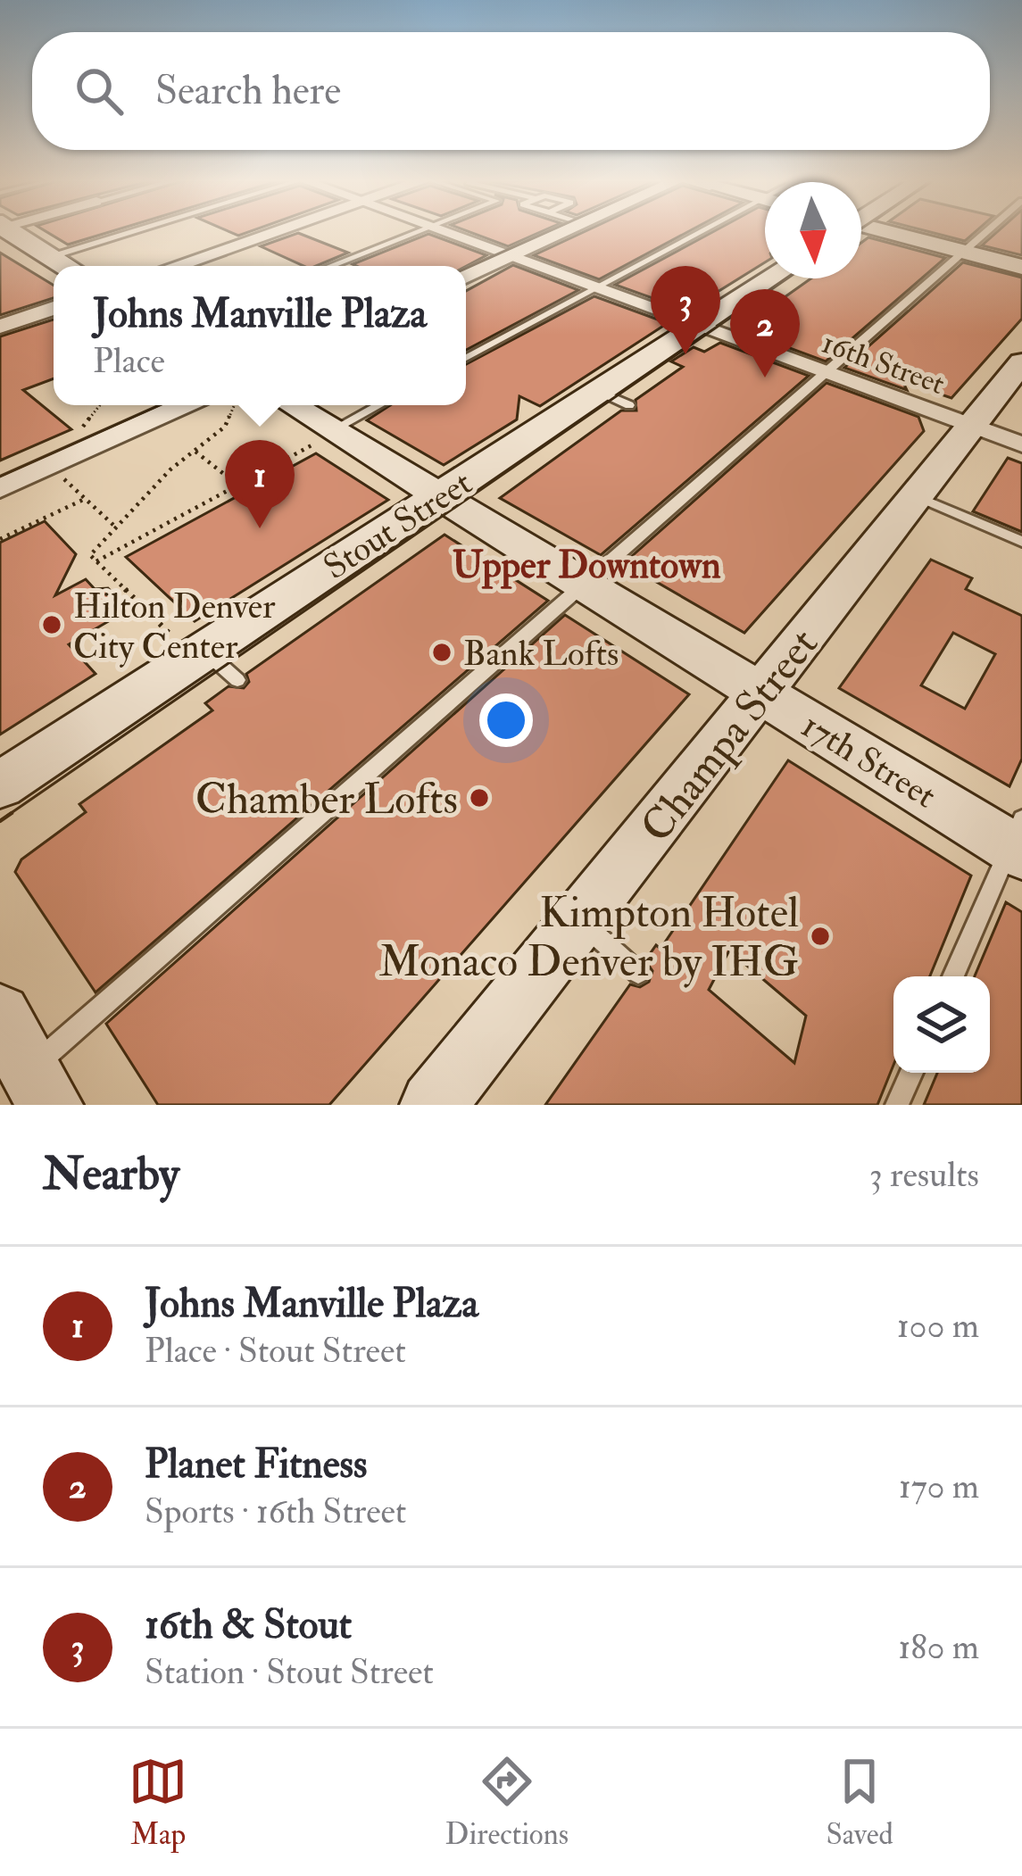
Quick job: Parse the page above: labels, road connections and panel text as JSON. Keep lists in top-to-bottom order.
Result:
{
  "streets": {
    "main road": ["Stout Street", "Champa Street", "17th Street"],
    "street": ["16th Street"]
  },
  "crossings": [
    ["16th Street", "Stout Street"],
    ["16th Street", "Champa Street"],
    ["Stout Street", "17th Street"],
    ["Champa Street", "17th Street"]
  ],
  "districts": ["Upper Downtown"],
  "places": [
    "Hilton Denver City Center",
    "Bank Lofts",
    "Chamber Lofts",
    "Kimpton Hotel Monaco Denver by IHG"
  ],
  "north": "bottom",
  "page": {
    "search": "Search here",
    "popup": ["Johns Manville Plaza", "Place"],
    "pins": ["3", "2", "1"],
    "heading": ["Nearby", "3 results"],
    "list": [
      {
        "mark": "1",
        "name": "Johns Manville Plaza",
        "note": "Place · Stout Street",
        "value": "100 m"
      },
      {
        "mark": "2",
        "name": "Planet Fitness",
        "note": "Sports · 16th Street",
        "value": "170 m"
      },
      {
        "mark": "3",
        "name": "16th & Stout",
        "note": "Station · Stout Street",
        "value": "180 m"
      }
    ],
    "nav": ["Map", "Directions", "Saved"]
  }
}
